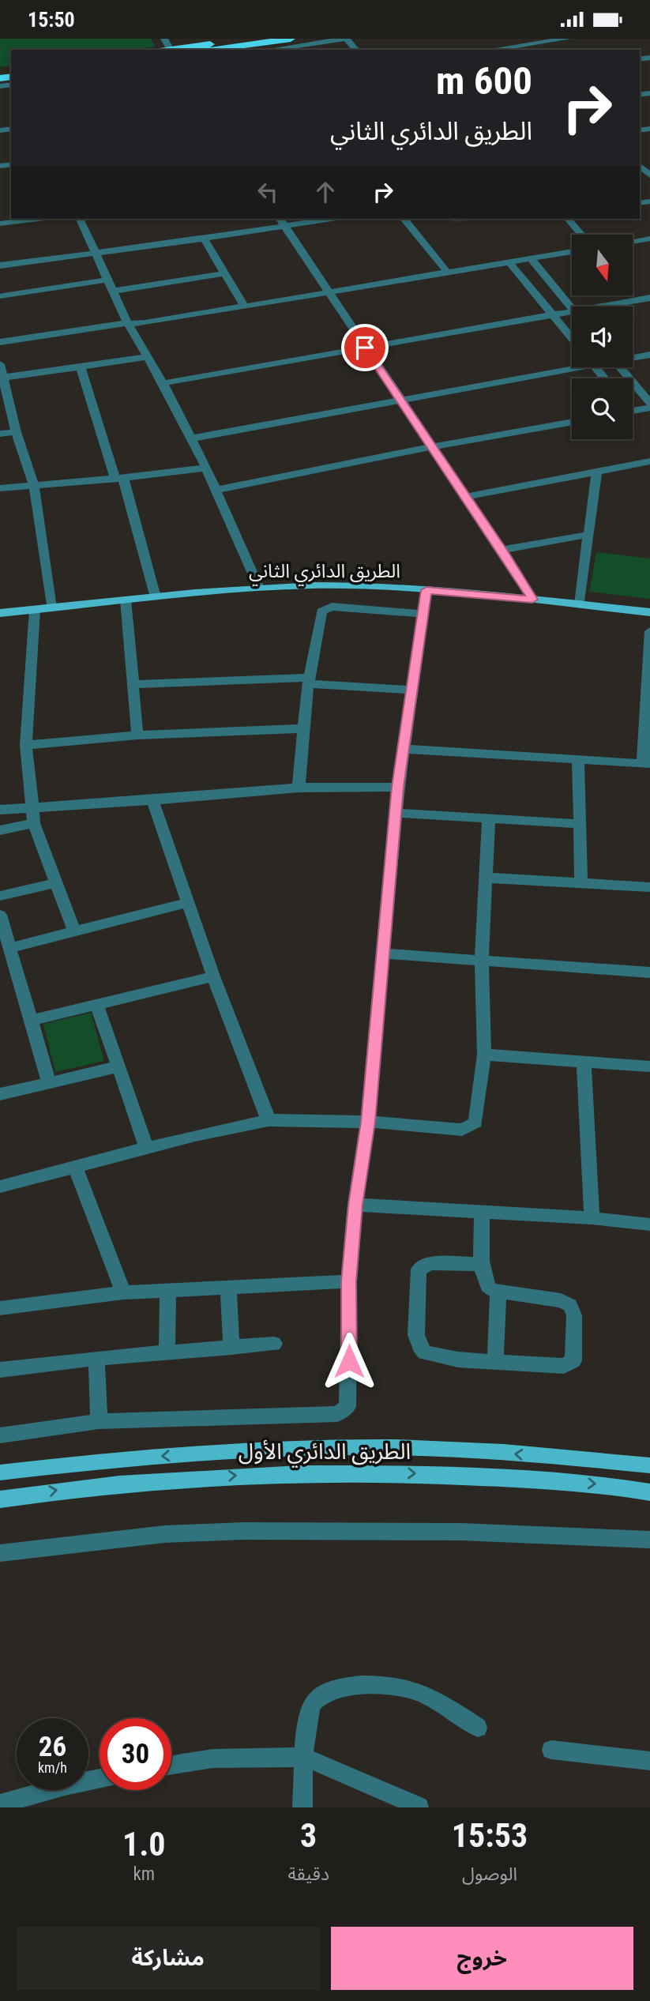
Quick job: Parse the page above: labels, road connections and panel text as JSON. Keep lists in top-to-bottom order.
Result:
{
  "streets": {
    "main road": ["الطريق الدائري الثاني", "الطريق الدائري الأول"]
  },
  "north": "bottom",
  "page": {
    "status": "15:50",
    "turn": ["600 m", "الطريق الدائري الثاني"],
    "speed": "26 km/h",
    "limit": "30",
    "eta": [
      "15:53",
      "الوصول",
      "3",
      "دقيقة",
      "1.0",
      "km"
    ],
    "buttons": ["خروج", "مشاركة"]
  }
}
